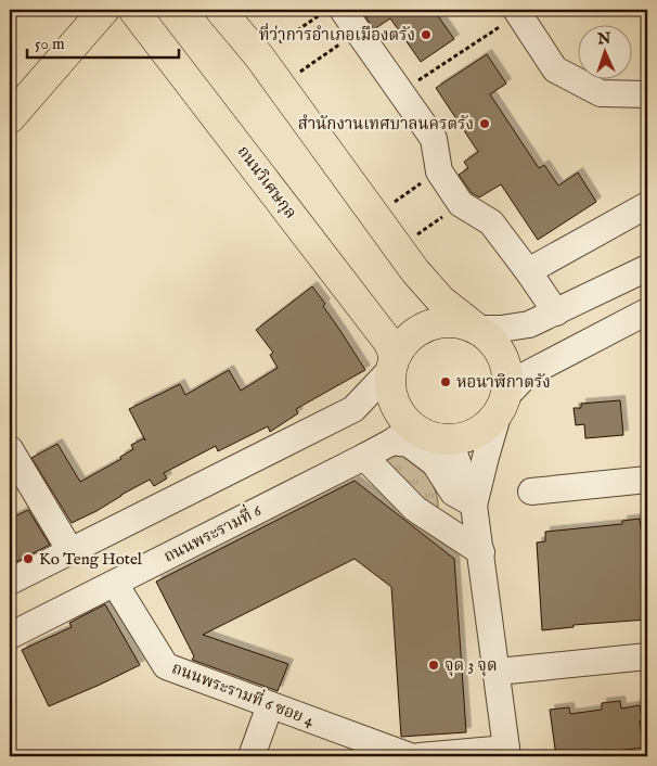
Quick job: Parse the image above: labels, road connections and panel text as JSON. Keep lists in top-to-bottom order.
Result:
{
  "streets": {
    "main road": ["ถนนวิเศษกุล"],
    "street": ["ถนนพระรามที่ 6", "ถนนพระรามที่ 6 ซอย 4"]
  },
  "crossings": [
    ["ถนนวิเศษกุล", "ถนนพระรามที่ 6"],
    ["ถนนพระรามที่ 6", "ถนนพระรามที่ 6 ซอย 4"]
  ],
  "places": [
    "ที่ว่าการอำเภอเมืองตรัง",
    "สำนักงานเทศบาลนครตรัง",
    "หอนาฬิกาตรัง",
    "Ko Teng Hotel",
    "จุด 3 จุด"
  ],
  "scale_bar": "50 m",
  "north": "top"
}
